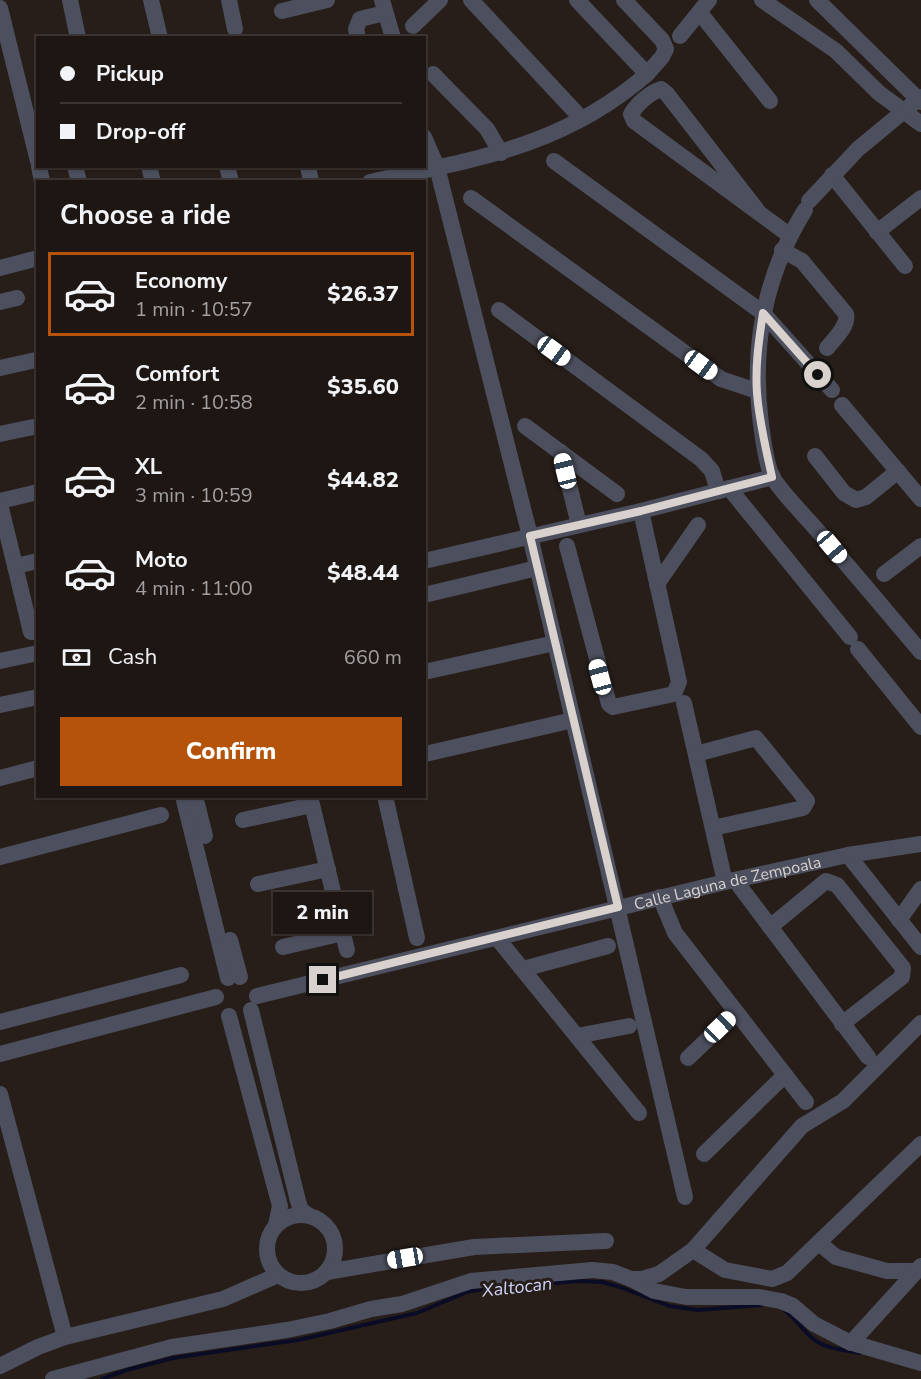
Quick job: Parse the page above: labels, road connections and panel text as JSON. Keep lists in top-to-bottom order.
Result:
{
  "streets": {
    "street": ["Calle Laguna de Zempoala"]
  },
  "water": ["Xaltocan"],
  "page": {
    "banner": ["Pickup", "Drop-off"],
    "heading": "Choose a ride",
    "list": [
      {
        "name": "Economy",
        "note": "1 min · 10:57",
        "value": "$26.37"
      },
      {
        "name": "Comfort",
        "note": "2 min · 10:58",
        "value": "$35.60"
      },
      {
        "name": "XL",
        "note": "3 min · 10:59",
        "value": "$44.82"
      },
      {
        "name": "Moto",
        "note": "4 min · 11:00",
        "value": "$48.44"
      }
    ],
    "pay": ["Cash", "660 m"],
    "buttons": "Confirm",
    "bubble": "2 min"
  }
}
